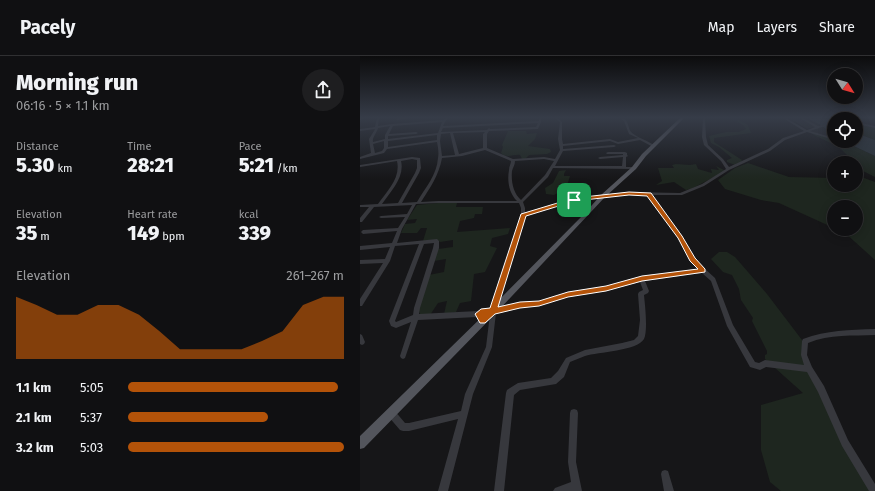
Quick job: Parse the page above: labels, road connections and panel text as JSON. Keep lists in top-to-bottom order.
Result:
{
  "north": "bottom right",
  "page": {
    "header": "Pacely",
    "nav": ["Map", "Layers", "Share"],
    "heading": ["Morning run", "06:16 · 5 × 1.1 km"],
    "map_buttons": ["+", "−"],
    "stats": [
      ["Distance", "5.30 km"],
      ["Time", "28:21"],
      ["Pace", "5:21 /km"],
      ["Elevation", "35 m"],
      ["Heart rate", "149 bpm"],
      ["kcal", "339"]
    ],
    "chart": ["Elevation", "261–267 m"],
    "list": [
      {
        "name": "1.1 km",
        "note": "5:05"
      },
      {
        "name": "2.1 km",
        "note": "5:37"
      },
      {
        "name": "3.2 km",
        "note": "5:03"
      }
    ]
  }
}
